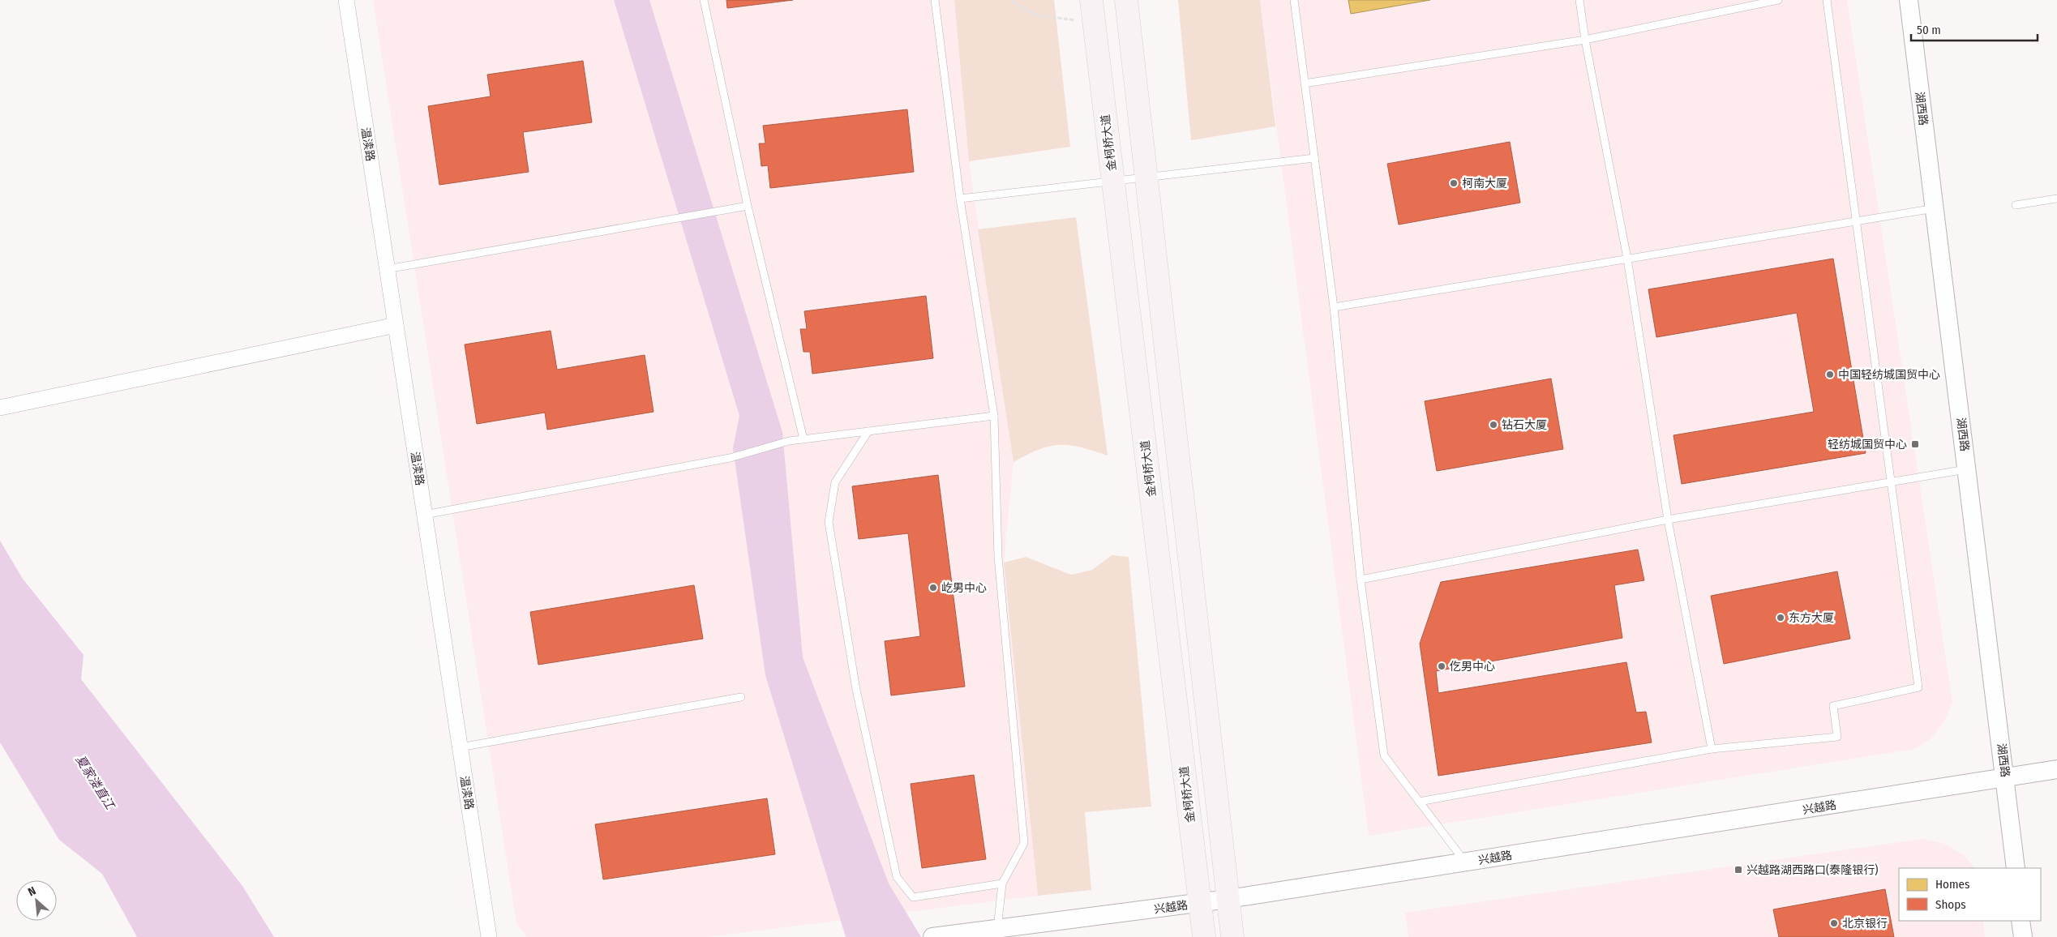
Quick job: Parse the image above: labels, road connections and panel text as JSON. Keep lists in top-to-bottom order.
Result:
{
  "streets": {
    "main road": ["金柯桥大道"],
    "street": ["湖西路", "温渎路", "兴越路"]
  },
  "crossings": [
    ["湖西路", "兴越路"],
    ["金柯桥大道", "兴越路"]
  ],
  "water": ["夏家溇直江"],
  "places": {
    "other": [
      "柯南大厦",
      "中国轻纺城国贸中心",
      "钻石大厦",
      "屹男中心",
      "东方大厦",
      "仡男中心",
      "北京银行"
    ],
    "transit": ["轻纺城国贸中心", "兴越路湖西路口(泰隆银行)"]
  },
  "legend": ["Homes", "Shops"],
  "scale_bar": "50 m",
  "north": "top left"
}
